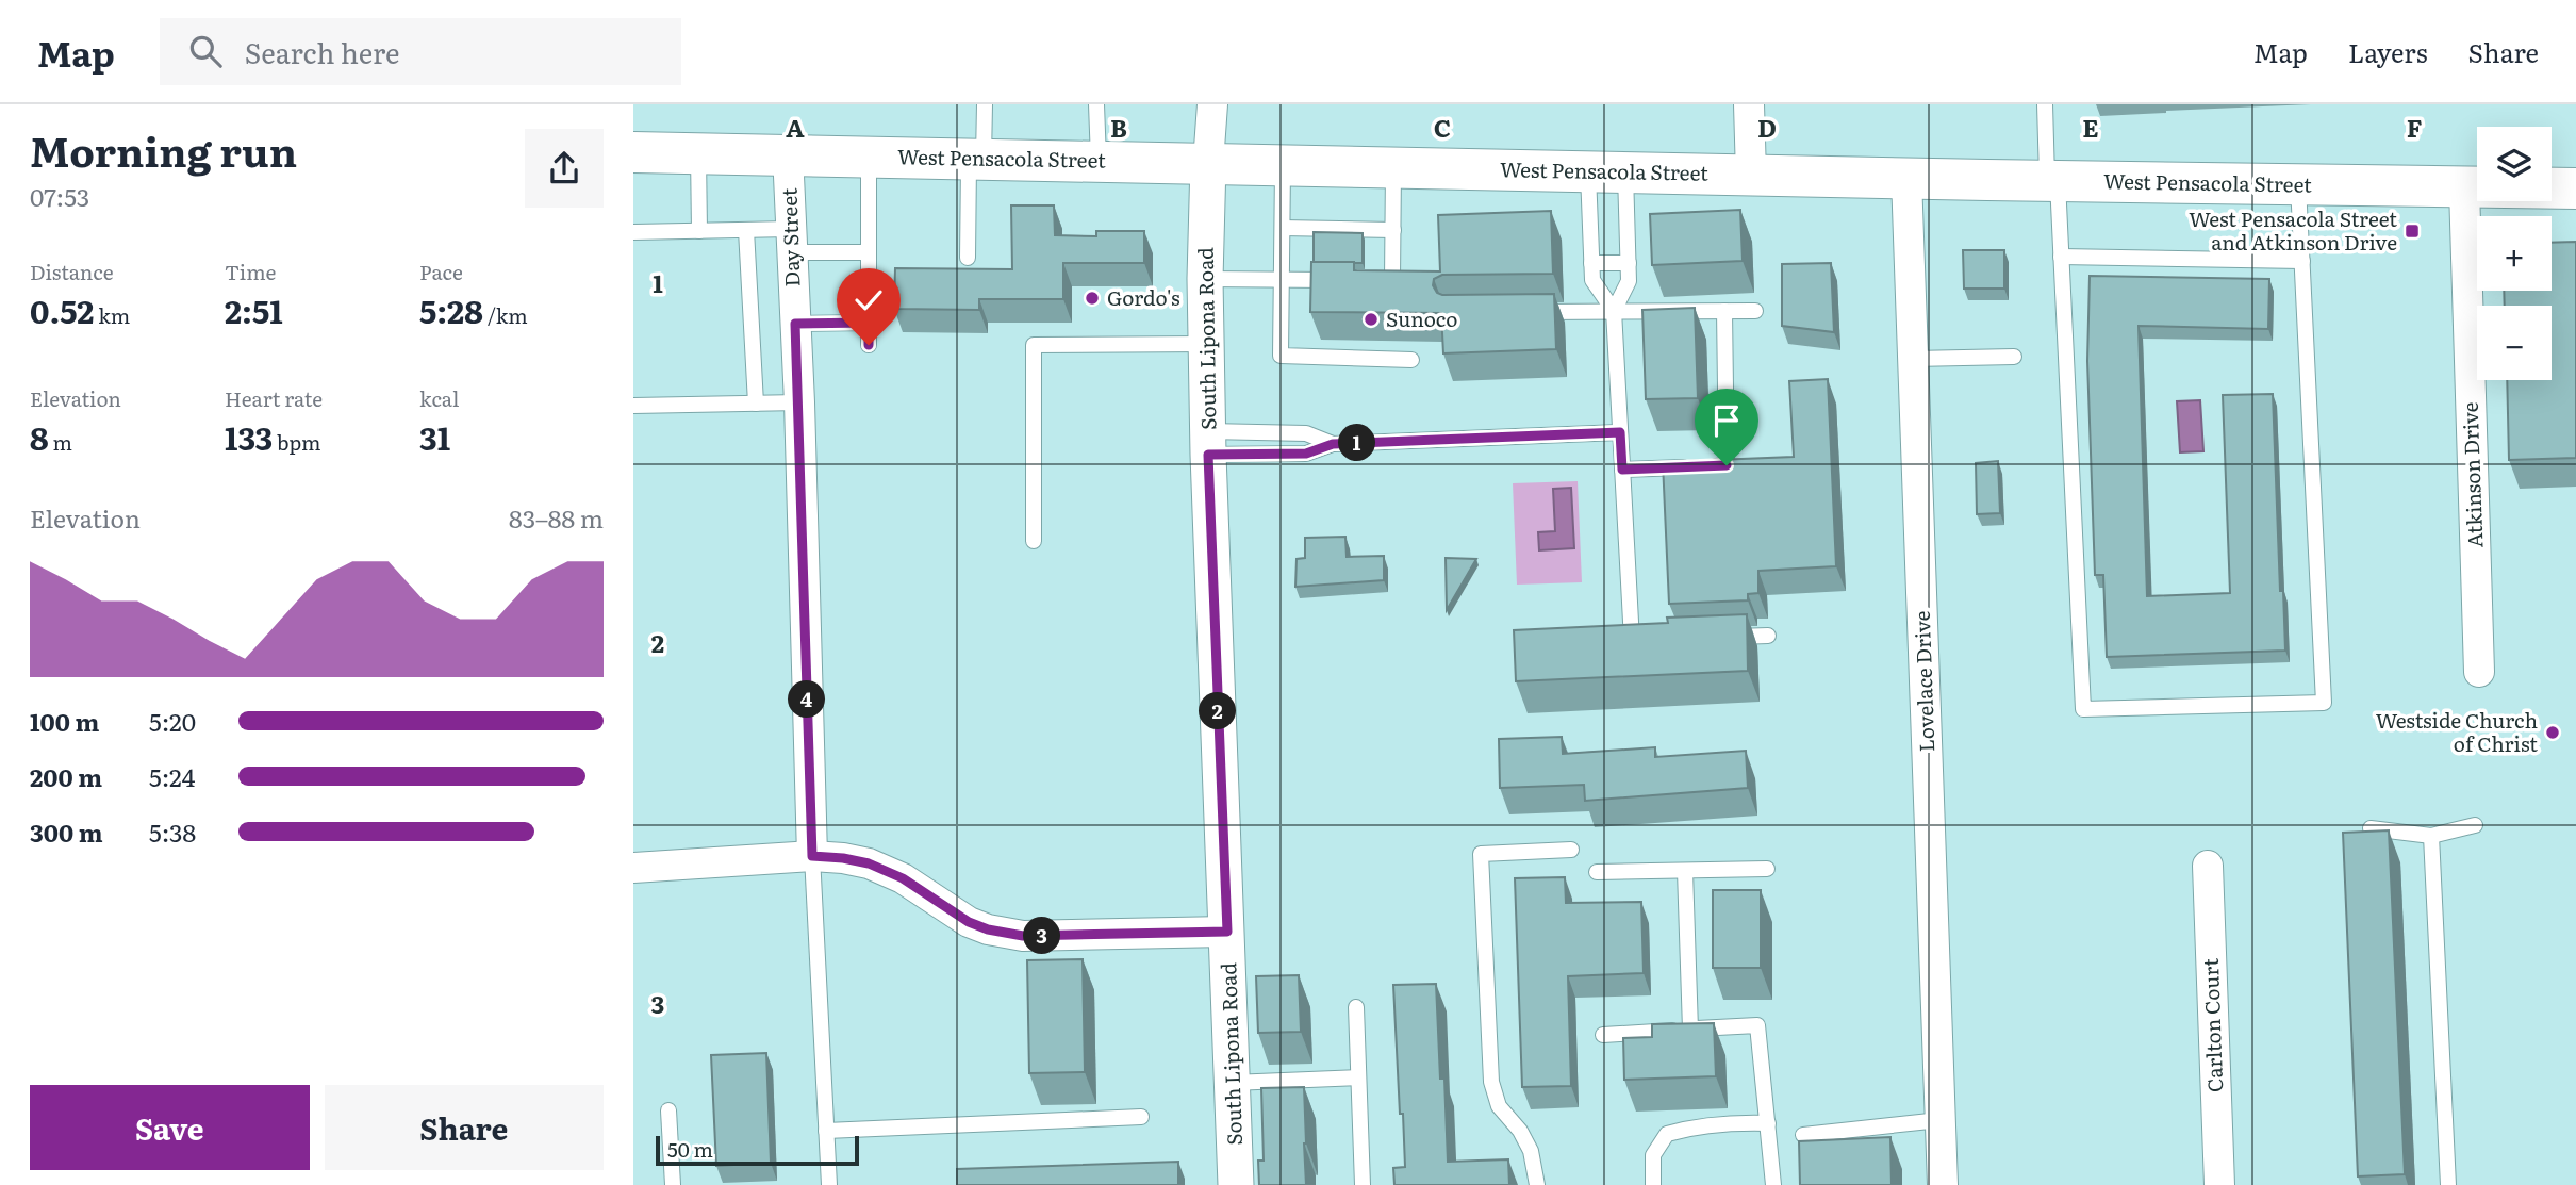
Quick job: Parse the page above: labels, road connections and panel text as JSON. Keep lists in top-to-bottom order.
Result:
{
  "streets": {
    "main road": ["West Pensacola Street"],
    "street": [
      "Day Street",
      "South Lipona Road",
      "Atkinson Drive",
      "Lovelace Drive",
      "Carlton Court"
    ]
  },
  "crossings": [
    ["West Pensacola Street", "Day Street"],
    ["West Pensacola Street", "South Lipona Road"],
    ["West Pensacola Street", "Atkinson Drive"],
    ["West Pensacola Street", "Lovelace Drive"]
  ],
  "places": {
    "transit": ["West Pensacola Street and Atkinson Drive"],
    "other": ["Gordo's", "Sunoco", "Westside Church of Christ"]
  },
  "scale_bar": "50 m",
  "page": {
    "header": "Map",
    "search": "Search here",
    "nav": ["Map", "Layers", "Share"],
    "heading": ["Morning run", "07:53"],
    "map_buttons": ["+", "−"],
    "stats": [
      ["Distance", "0.52 km"],
      ["Time", "2:51"],
      ["Pace", "5:28 /km"],
      ["Elevation", "8 m"],
      ["Heart rate", "133 bpm"],
      ["kcal", "31"]
    ],
    "pins": [
      "1",
      "4",
      "2",
      "3"
    ],
    "chart": ["Elevation", "83–88 m"],
    "list": [
      {
        "name": "100 m",
        "note": "5:20"
      },
      {
        "name": "200 m",
        "note": "5:24"
      },
      {
        "name": "300 m",
        "note": "5:38"
      }
    ],
    "buttons": ["Save", "Share"],
    "scale": "50 m"
  },
  "grid": {
    "columns": [
      "A",
      "B",
      "C",
      "D",
      "E",
      "F"
    ],
    "rows": ["1", "2", "3"]
  }
}
